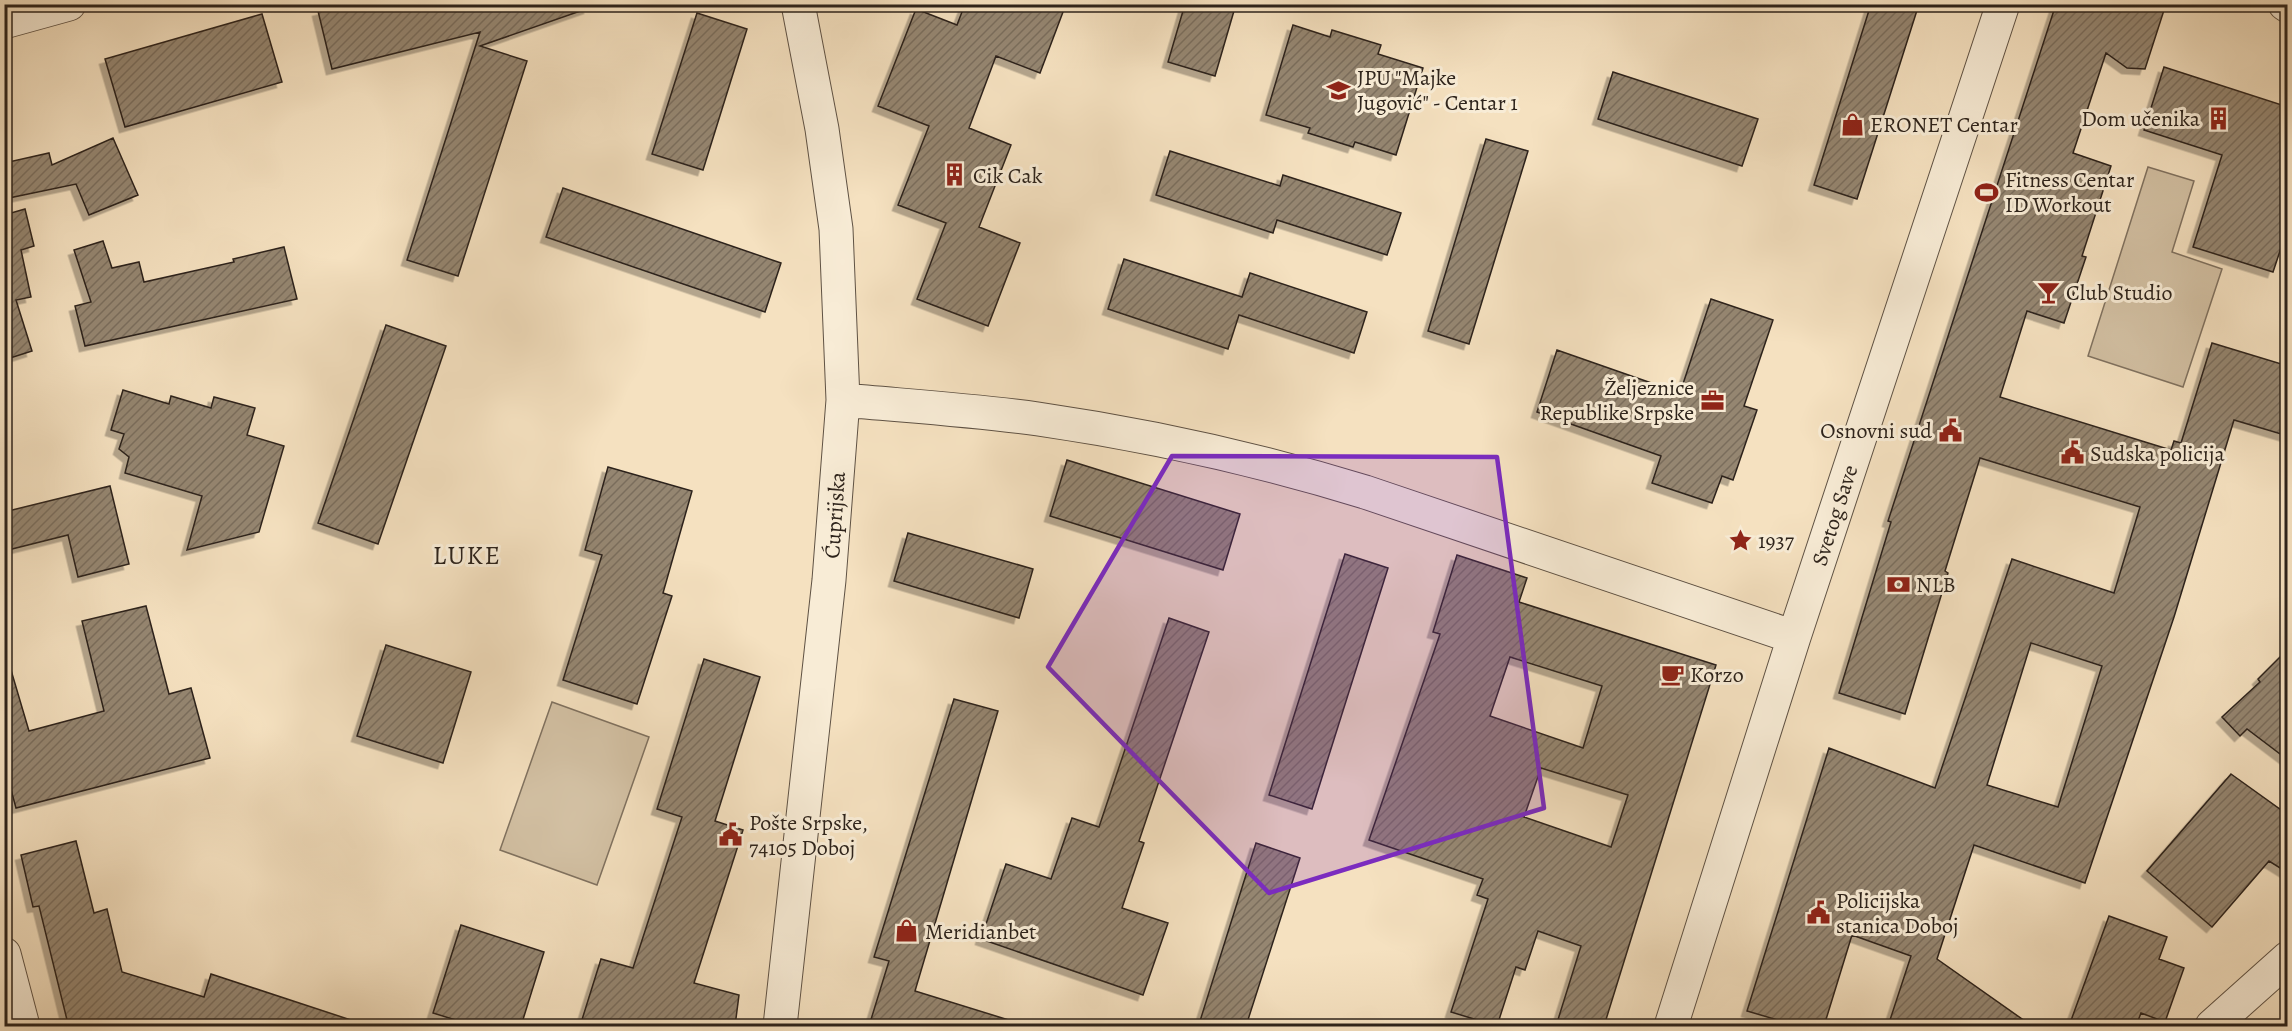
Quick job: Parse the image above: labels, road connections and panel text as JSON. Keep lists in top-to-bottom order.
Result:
{
  "streets": {
    "street": ["Ćuprijska", "Svetog Save"]
  },
  "districts": ["LUKE"],
  "places": {
    "school or university": ["JPU \"Majke Jugović\" - Centar 1"],
    "building": ["Dom učenika", "Cik Cak"],
    "shop": ["ERONET Centar", "Meridianbet"],
    "sports": ["Fitness Centar ID Workout"],
    "bar": ["Club Studio"],
    "office": ["Željeznice Republike Srpske"],
    "public building": [
      "Osnovni sud",
      "Sudska policija",
      "Pošte Srpske, 74105 Doboj",
      "Policijska stanica Doboj"
    ],
    "place": ["1937"],
    "bank": ["NLB"],
    "cafe": ["Korzo"]
  }
}
